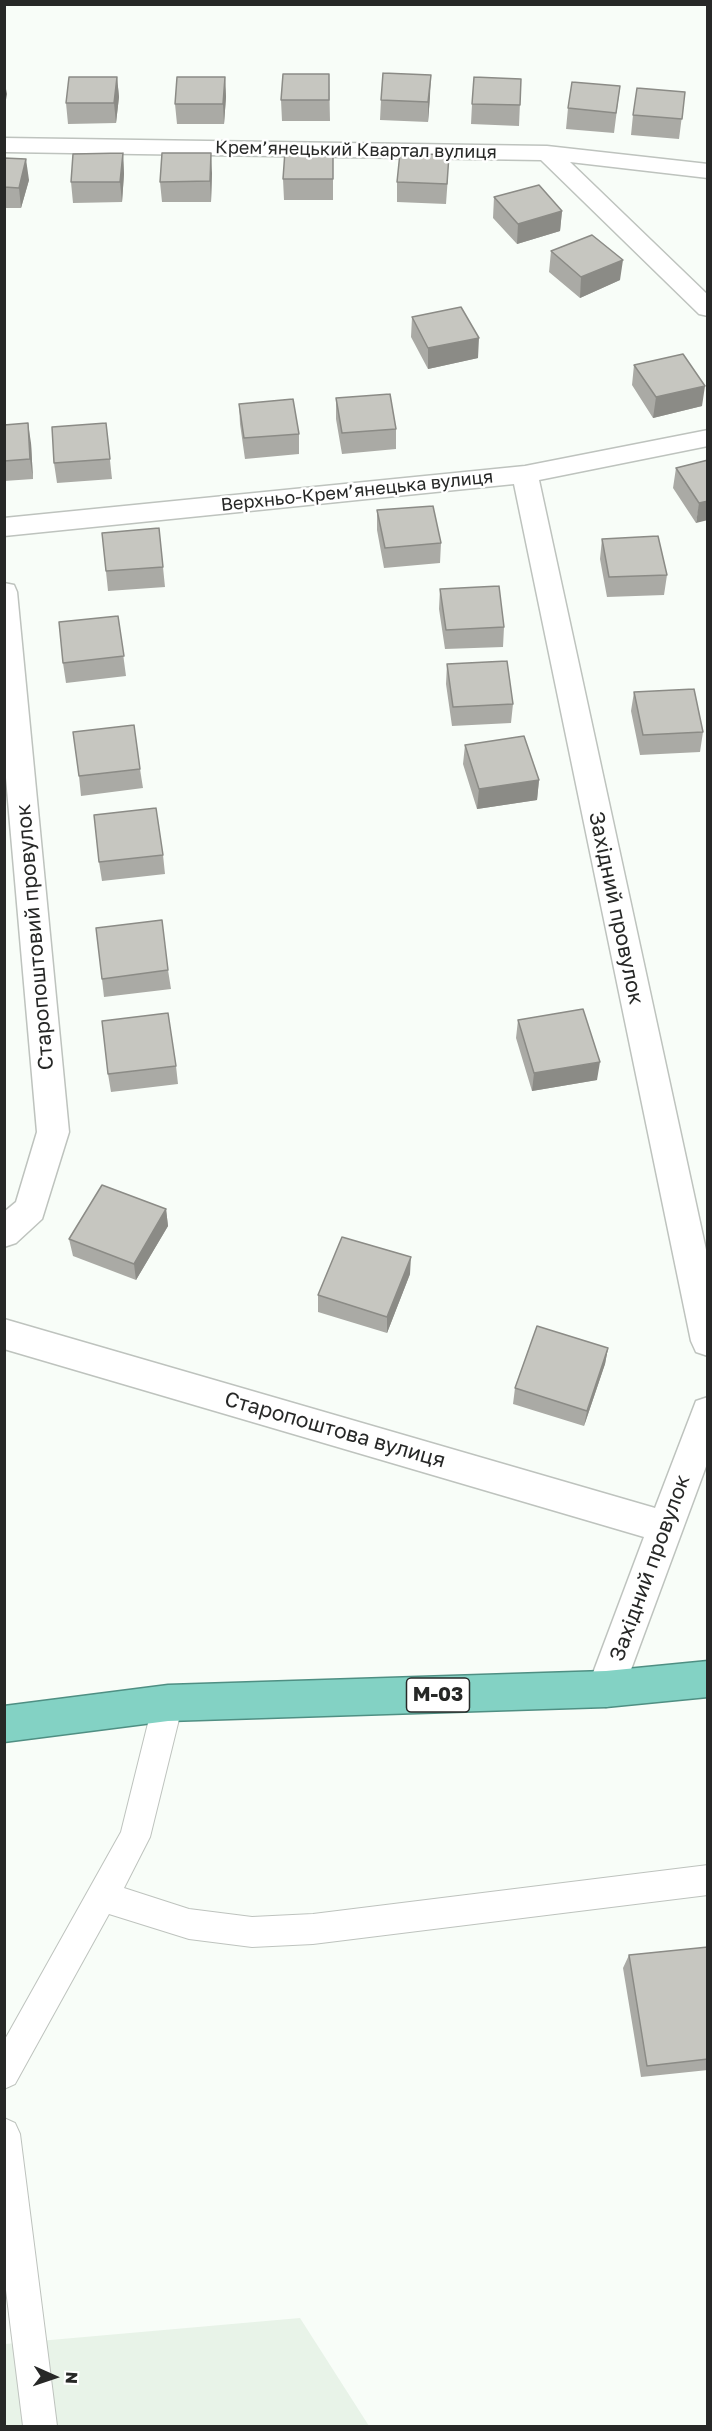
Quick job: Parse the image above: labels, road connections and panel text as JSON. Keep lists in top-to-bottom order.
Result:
{
  "streets": {
    "highway": ["М-03"],
    "street": [
      "Крем’янецький Квартал вулиця",
      "Верхньо-Крем’янецька вулиця",
      "Західний провулок",
      "Старопоштовий провулок",
      "Старопоштова вулиця"
    ]
  },
  "crossings": [
    ["Верхньо-Крем’янецька вулиця", "Західний провулок"],
    ["Західний провулок", "Старопоштова вулиця"],
    ["Західний провулок", "М-03"]
  ],
  "north": "right"
}
